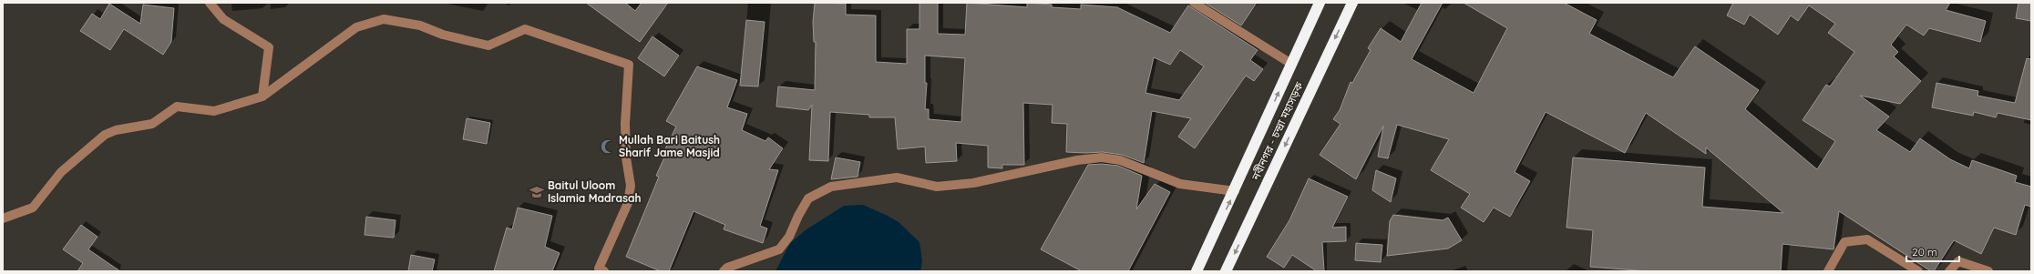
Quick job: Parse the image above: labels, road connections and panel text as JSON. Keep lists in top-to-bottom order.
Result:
{
  "streets": {
    "highway": ["নবীনগর - চন্দ্রা মহাসড়ক"]
  },
  "places": {
    "mosque": ["Mullah Bari Baitush Sharif Jame Masjid"],
    "school or university": ["Baitul Uloom Islamia Madrasah"]
  },
  "scale_bar": "20 m"
}
